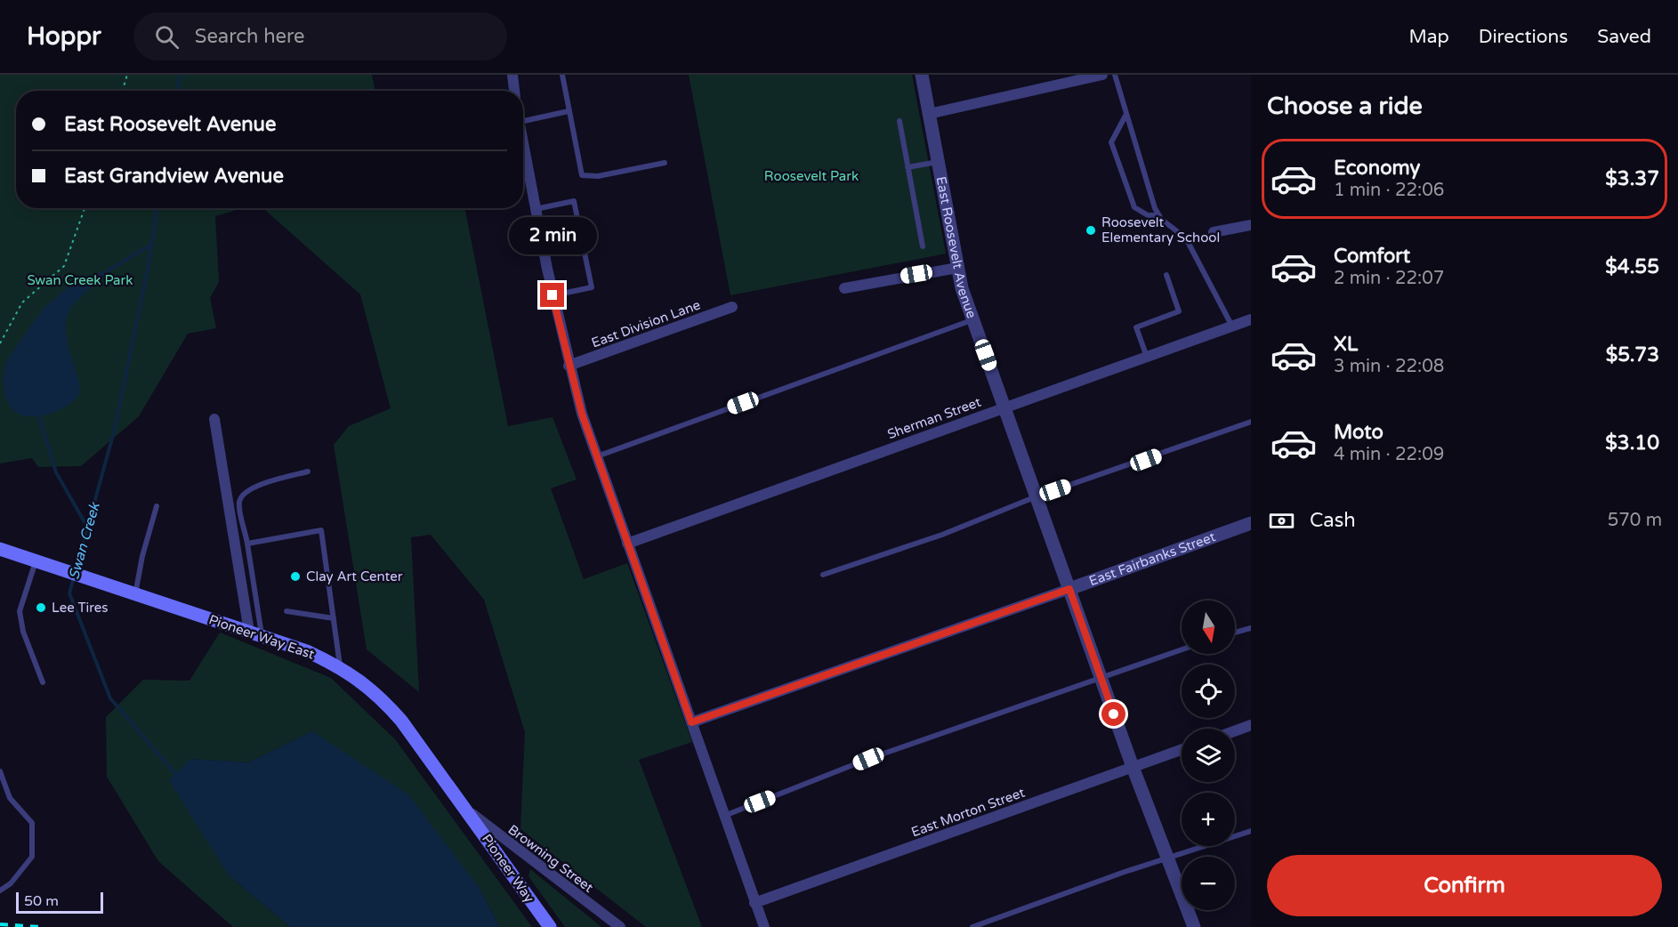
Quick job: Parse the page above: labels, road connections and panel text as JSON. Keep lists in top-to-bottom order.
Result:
{
  "streets": {
    "main road": ["Pioneer Way East", "Pioneer Way"],
    "street": [
      "East Roosevelt Avenue",
      "East Division Lane",
      "Sherman Street",
      "East Fairbanks Street",
      "East Morton Street",
      "Browning Street"
    ]
  },
  "crossings": [
    ["East Roosevelt Avenue", "Sherman Street"],
    ["East Roosevelt Avenue", "East Fairbanks Street"],
    ["East Roosevelt Avenue", "East Morton Street"],
    ["Pioneer Way East", "Browning Street"],
    ["Pioneer Way East", "Pioneer Way"],
    ["Browning Street", "Pioneer Way"]
  ],
  "water": ["Swan Creek"],
  "parks": ["Roosevelt Park", "Swan Creek Park"],
  "places": ["Roosevelt Elementary School", "Clay Art Center", "Lee Tires"],
  "scale_bar": "50 m",
  "north": "bottom",
  "page": {
    "header": "Hoppr",
    "search": "Search here",
    "nav": ["Map", "Directions", "Saved"],
    "heading": "Choose a ride",
    "banner": ["East Roosevelt Avenue", "East Grandview Avenue"],
    "list": [
      {
        "name": "Economy",
        "note": "1 min · 22:06",
        "value": "$3.37"
      },
      {
        "name": "Comfort",
        "note": "2 min · 22:07",
        "value": "$4.55"
      },
      {
        "name": "XL",
        "note": "3 min · 22:08",
        "value": "$5.73"
      },
      {
        "name": "Moto",
        "note": "4 min · 22:09",
        "value": "$3.10"
      }
    ],
    "bubble": "2 min",
    "pay": ["Cash", "570 m"],
    "map_buttons": ["+", "−"],
    "buttons": "Confirm",
    "scale": "50 m"
  }
}
